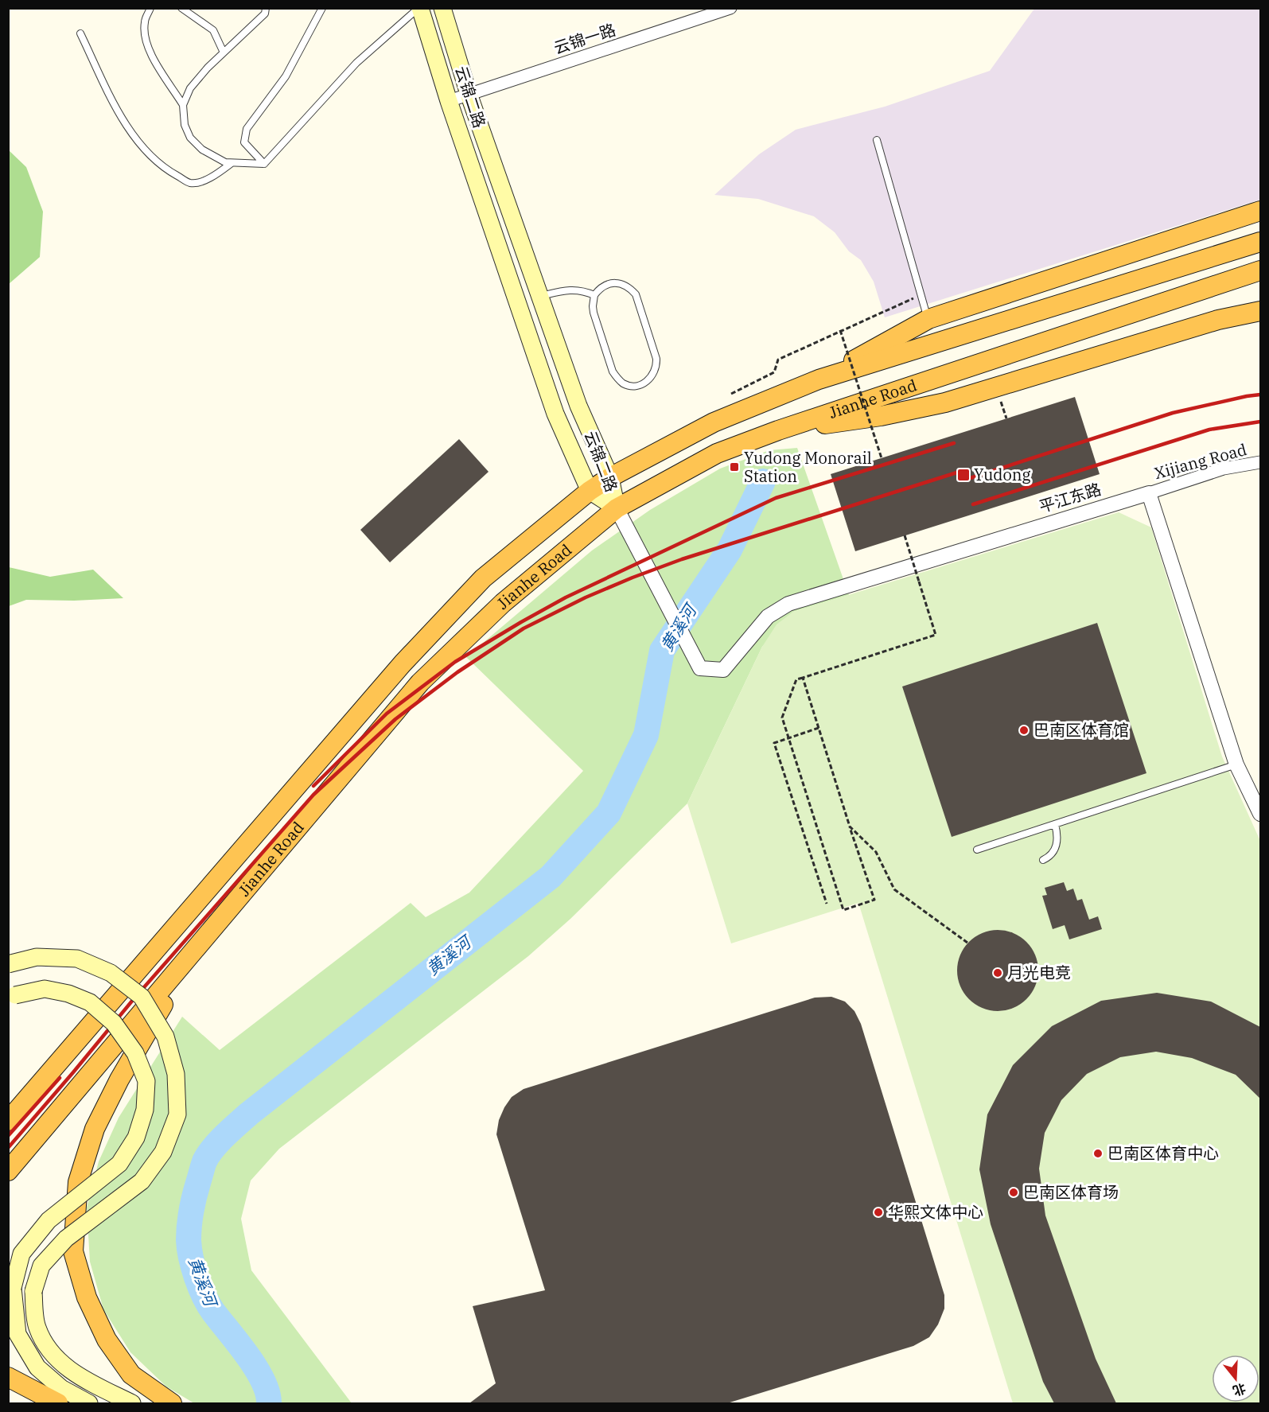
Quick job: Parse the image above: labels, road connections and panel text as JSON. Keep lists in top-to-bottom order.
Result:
{
  "streets": {
    "highway": ["Jianhe Road"],
    "main road": ["云锦二路"],
    "street": ["云锦一路", "Xijiang Road", "平江东路"]
  },
  "crossings": [
    ["云锦一路", "云锦二路"],
    ["云锦二路", "Jianhe Road"],
    ["云锦二路", "平江东路"],
    ["Jianhe Road", "平江东路"],
    ["Xijiang Road", "平江东路"]
  ],
  "water": ["黄溪河"],
  "places": {
    "transit": ["Yudong Monorail Station", "Yudong"],
    "other": [
      "巴南区体育馆",
      "月光电竞",
      "巴南区体育中心",
      "巴南区体育场",
      "华熙文体中心"
    ]
  },
  "north": "bottom"
}
